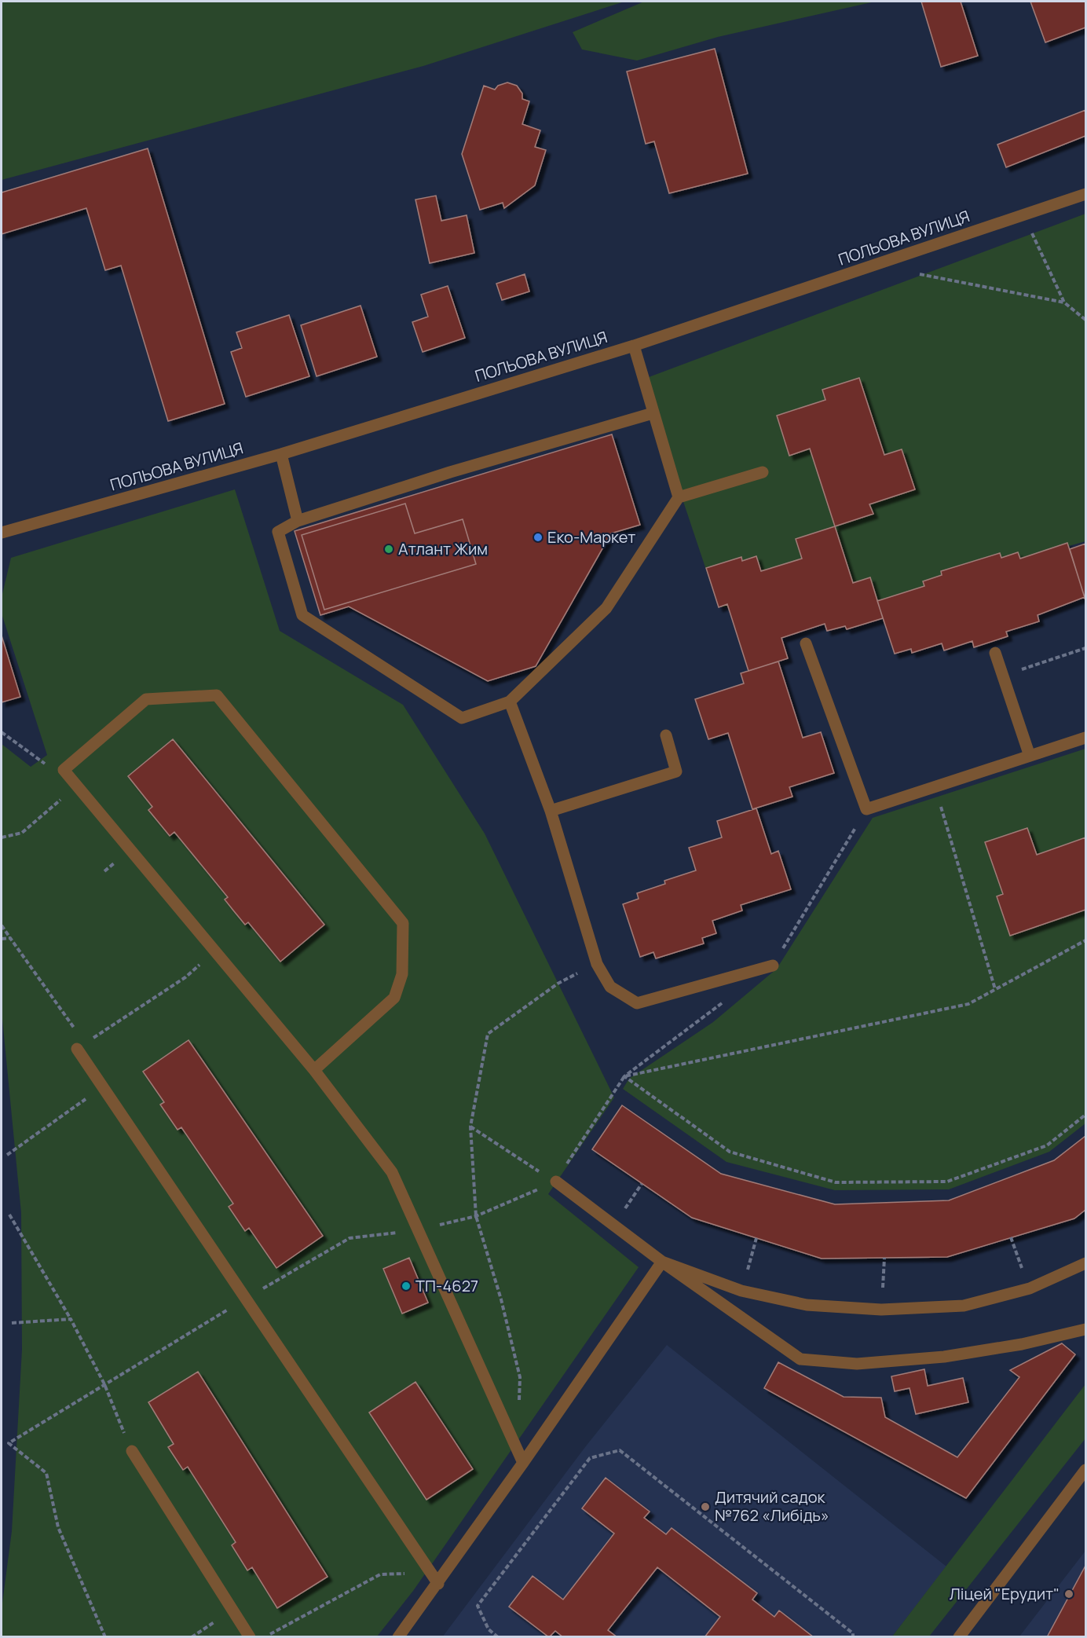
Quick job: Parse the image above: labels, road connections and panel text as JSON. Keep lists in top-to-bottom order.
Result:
{
  "streets": {
    "street": ["ПОЛЬОВА ВУЛИЦЯ"]
  },
  "places": [
    "Еко-Маркет",
    "Атлант Жим",
    "ТП-4627",
    "Дитячий садок №762 «Либідь»",
    "Ліцей \"Ерудит\""
  ]
}
